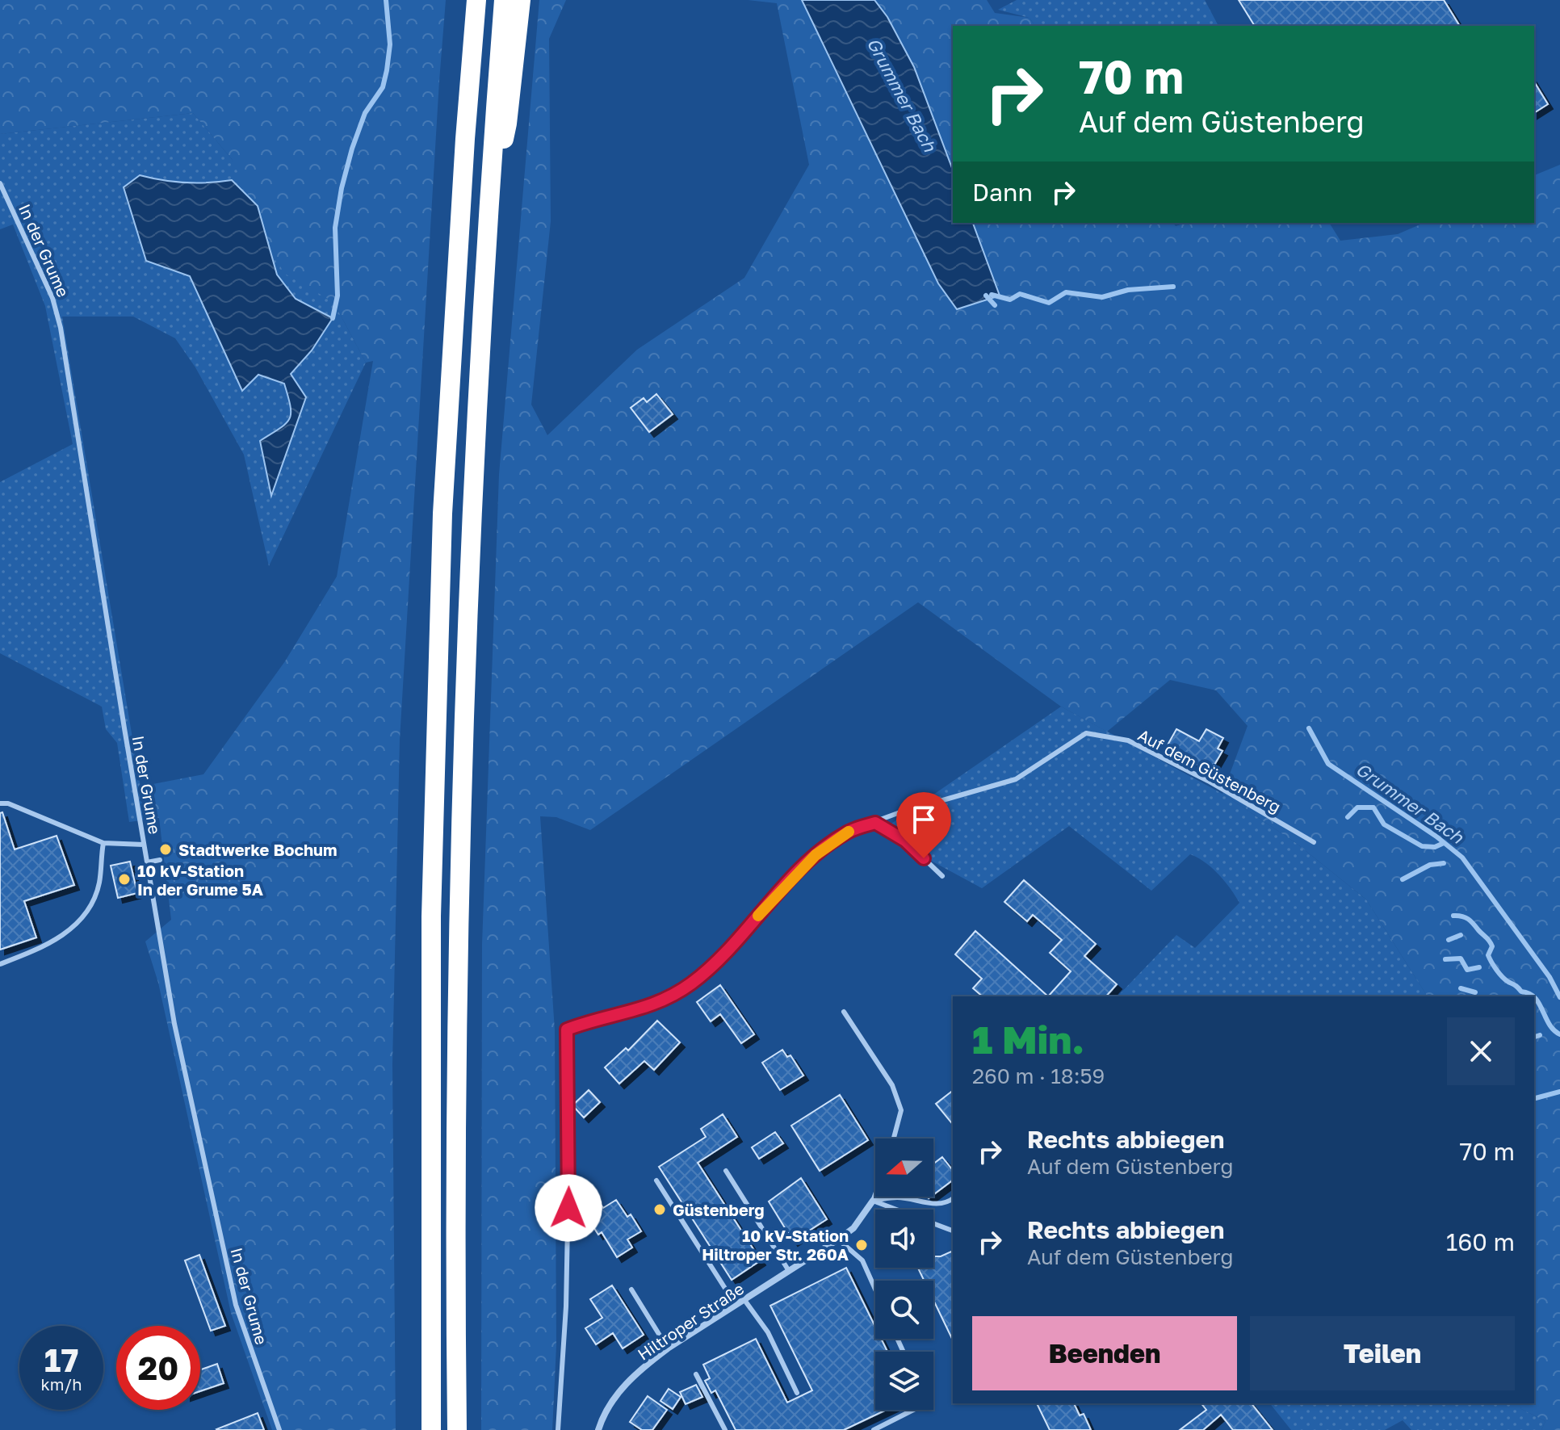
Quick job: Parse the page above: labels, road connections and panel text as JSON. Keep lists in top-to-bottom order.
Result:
{
  "streets": {
    "street": ["Hiltroper Straße"],
    "lane": ["In der Grume", "Auf dem Güstenberg"]
  },
  "water": ["Grummer Bach"],
  "places": [
    "Stadtwerke Bochum",
    "10 kV-Station In der Grume 5A",
    "Güstenberg",
    "10 kV-Station Hiltroper Str. 260A"
  ],
  "north": "left",
  "page": {
    "turn": ["70 m", "Auf dem Güstenberg"],
    "then": "Dann",
    "heading": ["1 Min.", "260 m · 18:59"],
    "list": [
      {
        "name": "Rechts abbiegen",
        "note": "Auf dem Güstenberg",
        "value": "70 m"
      },
      {
        "name": "Rechts abbiegen",
        "note": "Auf dem Güstenberg",
        "value": "160 m"
      }
    ],
    "buttons": ["Beenden", "Teilen"],
    "speed": "17 km/h",
    "limit": "20"
  }
}
